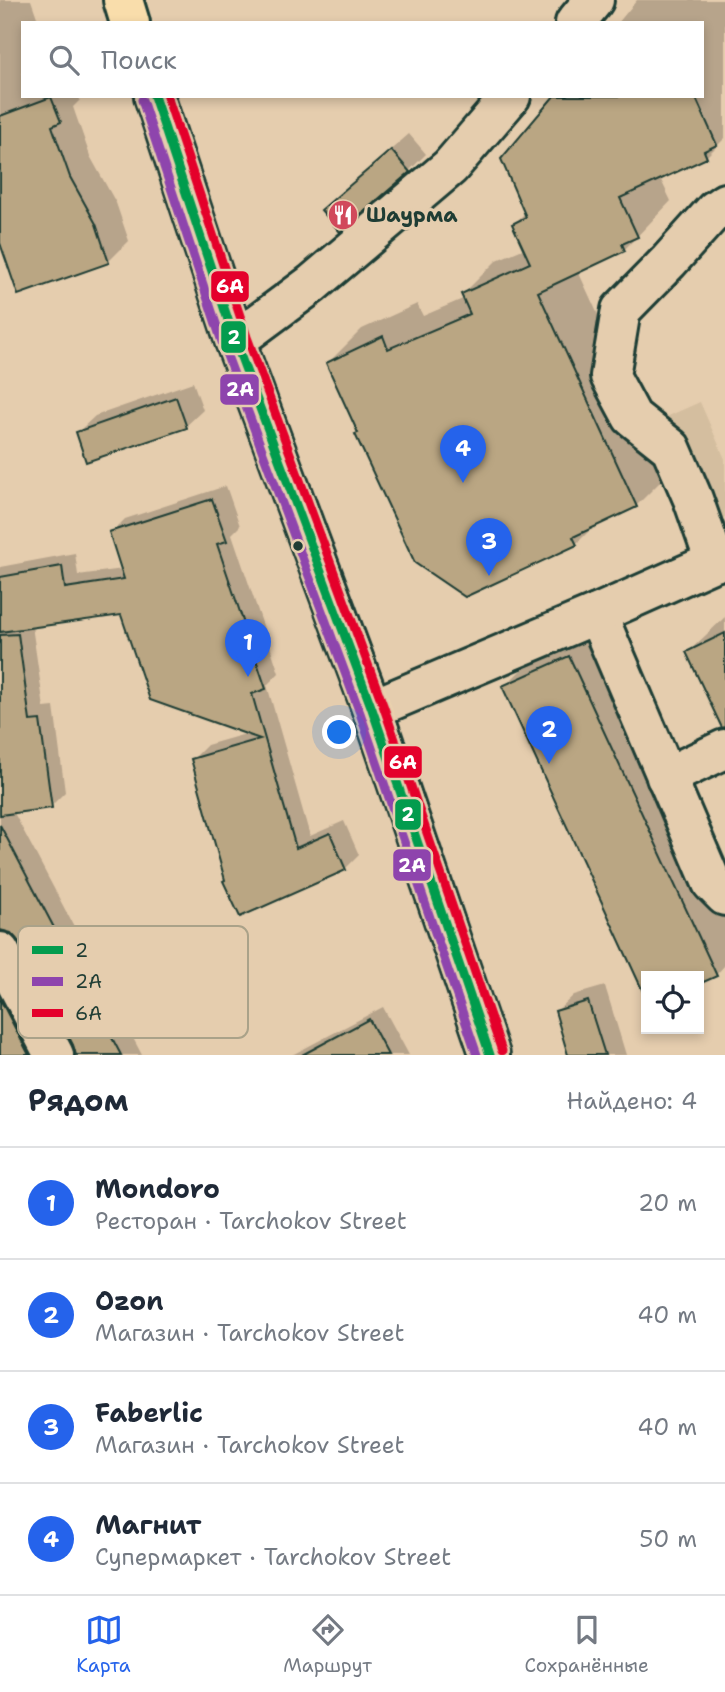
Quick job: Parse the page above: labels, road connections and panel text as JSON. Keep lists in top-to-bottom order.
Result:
{
  "places": {
    "restaurant": ["Шаурма"]
  },
  "lines": ["transit line 2", "transit line 6А", "transit line 2А"],
  "legend": ["2", "2А", "6А"],
  "page": {
    "search": "Поиск",
    "pins": [
      "4",
      "3",
      "1",
      "2"
    ],
    "heading": ["Рядом", "Найдено: 4"],
    "list": [
      {
        "mark": "1",
        "name": "Mondoro",
        "note": "Ресторан · Tarchokov Street",
        "value": "20 m"
      },
      {
        "mark": "2",
        "name": "Ozon",
        "note": "Магазин · Tarchokov Street",
        "value": "40 m"
      },
      {
        "mark": "3",
        "name": "Faberlic",
        "note": "Магазин · Tarchokov Street",
        "value": "40 m"
      },
      {
        "mark": "4",
        "name": "Магнит",
        "note": "Супермаркет · Tarchokov Street",
        "value": "50 m"
      }
    ],
    "nav": ["Карта", "Маршрут", "Сохранённые"]
  }
}
